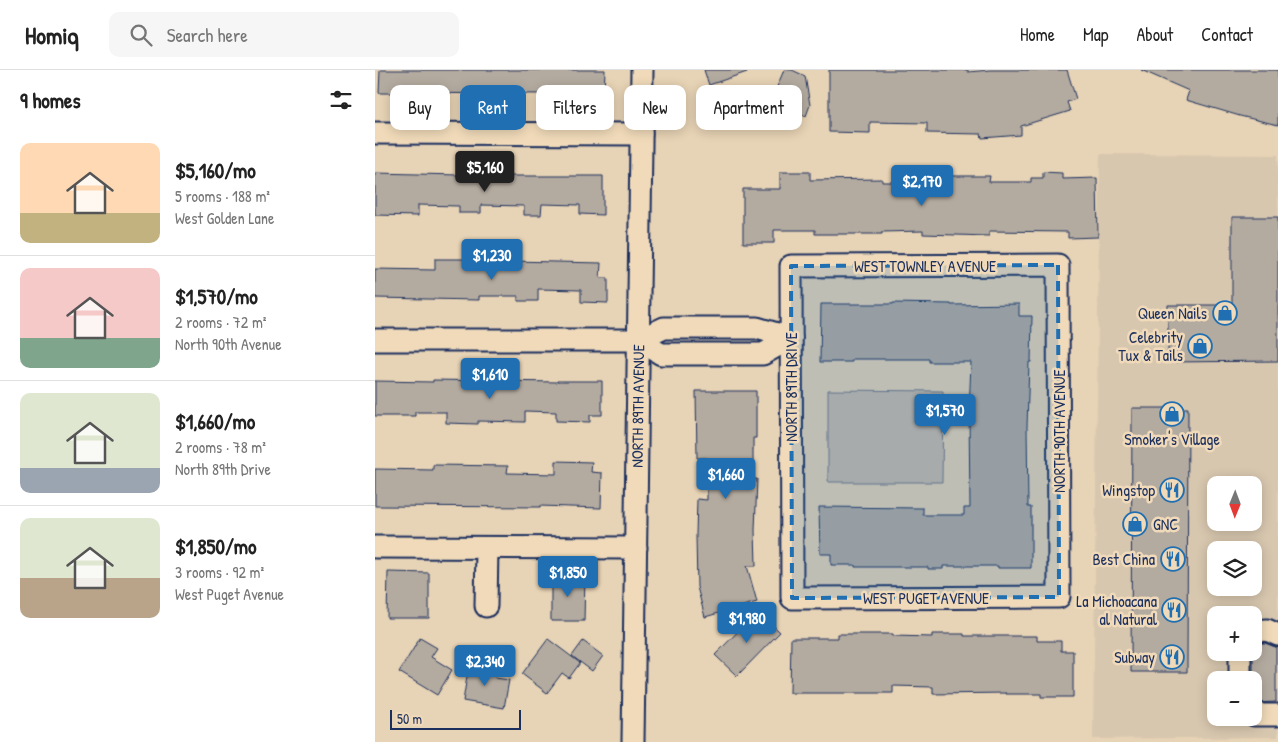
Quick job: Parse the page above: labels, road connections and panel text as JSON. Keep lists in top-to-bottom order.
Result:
{
  "streets": {
    "street": [
      "WEST TOWNLEY AVENUE",
      "NORTH 89TH DRIVE",
      "NORTH 89TH AVENUE",
      "NORTH 90TH AVENUE",
      "WEST PUGET AVENUE"
    ]
  },
  "crossings": [
    ["WEST TOWNLEY AVENUE", "NORTH 89TH DRIVE"],
    ["WEST TOWNLEY AVENUE", "NORTH 90TH AVENUE"],
    ["NORTH 89TH DRIVE", "WEST PUGET AVENUE"],
    ["NORTH 90TH AVENUE", "WEST PUGET AVENUE"]
  ],
  "places": {
    "shop": [
      "Queen Nails",
      "Celebrity Tux & Tails",
      "Smoker's Village",
      "GNC"
    ],
    "restaurant": [
      "Wingstop",
      "Best China",
      "La Michoacana al Natural",
      "Subway"
    ]
  },
  "scale_bar": "50 m",
  "north": "bottom",
  "page": {
    "header": "Homiq",
    "search": "Search here",
    "nav": [
      "Home",
      "Map",
      "About",
      "Contact"
    ],
    "heading": "9 homes",
    "chip": [
      "Buy",
      "Rent",
      "Filters",
      "New",
      "Apartment"
    ],
    "list": [
      {
        "name": "$5,160/mo",
        "note": "5 rooms · 188 m² · West Golden Lane"
      },
      {
        "name": "$1,570/mo",
        "note": "2 rooms · 72 m² · North 90th Avenue"
      },
      {
        "name": "$1,660/mo",
        "note": "2 rooms · 78 m² · North 89th Drive"
      },
      {
        "name": "$1,850/mo",
        "note": "3 rooms · 92 m² · West Puget Avenue"
      }
    ],
    "price": [
      "$5,160",
      "$2,170",
      "$1,230",
      "$1,610",
      "$1,570",
      "$1,660",
      "$1,850",
      "$1,980",
      "$2,340"
    ],
    "map_buttons": ["+", "−"],
    "scale": "50 m"
  }
}
